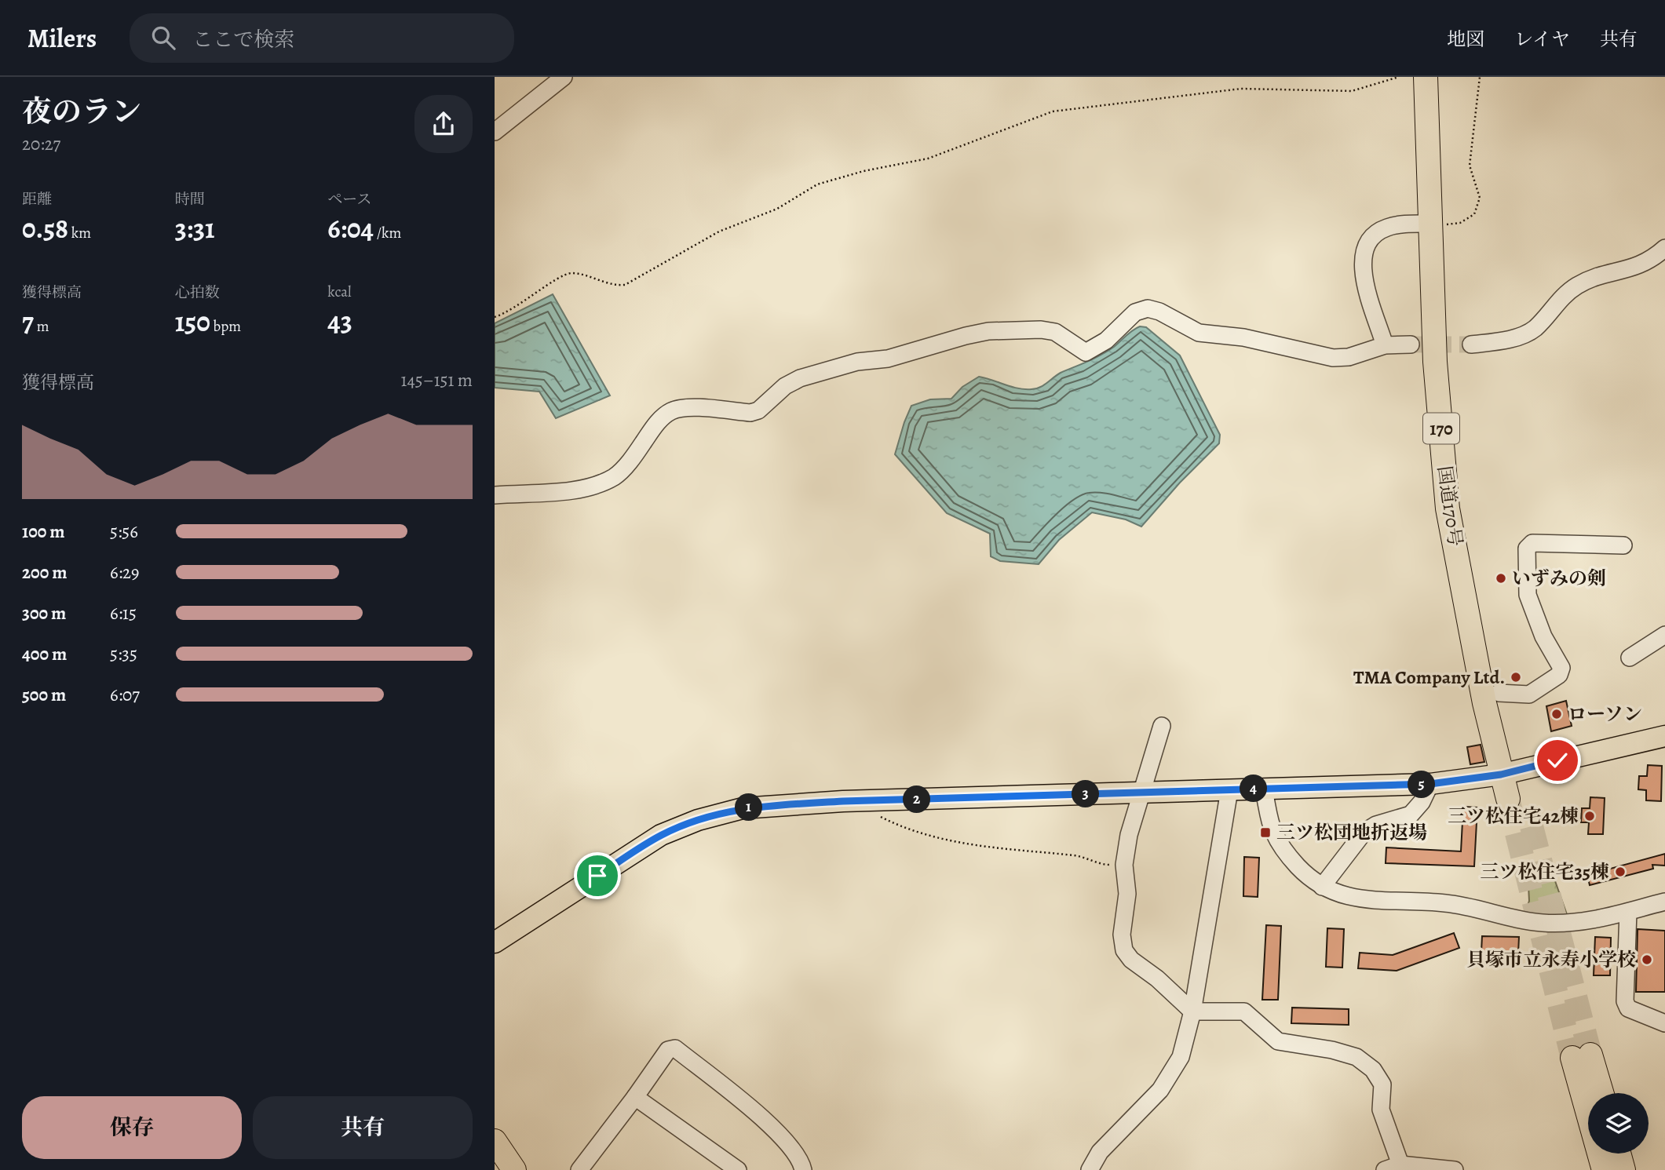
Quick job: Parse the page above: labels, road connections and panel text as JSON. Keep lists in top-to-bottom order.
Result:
{
  "streets": {
    "highway": ["170", "国道170号"]
  },
  "places": {
    "other": [
      "いずみの剣",
      "TMA Company Ltd.",
      "ローソン",
      "三ツ松住宅42棟",
      "三ツ松住宅35棟",
      "貝塚市立永寿小学校"
    ],
    "transit": ["三ツ松団地折返場"]
  },
  "page": {
    "header": "Milers",
    "search": "ここで検索",
    "nav": ["地図", "レイヤ", "共有"],
    "heading": ["夜のラン", "20:27"],
    "stats": [
      ["距離", "0.58 km"],
      ["時間", "3:31"],
      ["ペース", "6:04 /km"],
      ["獲得標高", "7 m"],
      ["心拍数", "150 bpm"],
      ["kcal", "43"]
    ],
    "chart": ["獲得標高", "145–151 m"],
    "list": [
      {
        "name": "100 m",
        "note": "5:56"
      },
      {
        "name": "200 m",
        "note": "6:29"
      },
      {
        "name": "300 m",
        "note": "6:15"
      },
      {
        "name": "400 m",
        "note": "5:35"
      },
      {
        "name": "500 m",
        "note": "6:07"
      }
    ],
    "pins": [
      "5",
      "4",
      "3",
      "2",
      "1"
    ],
    "buttons": ["保存", "共有"]
  }
}
